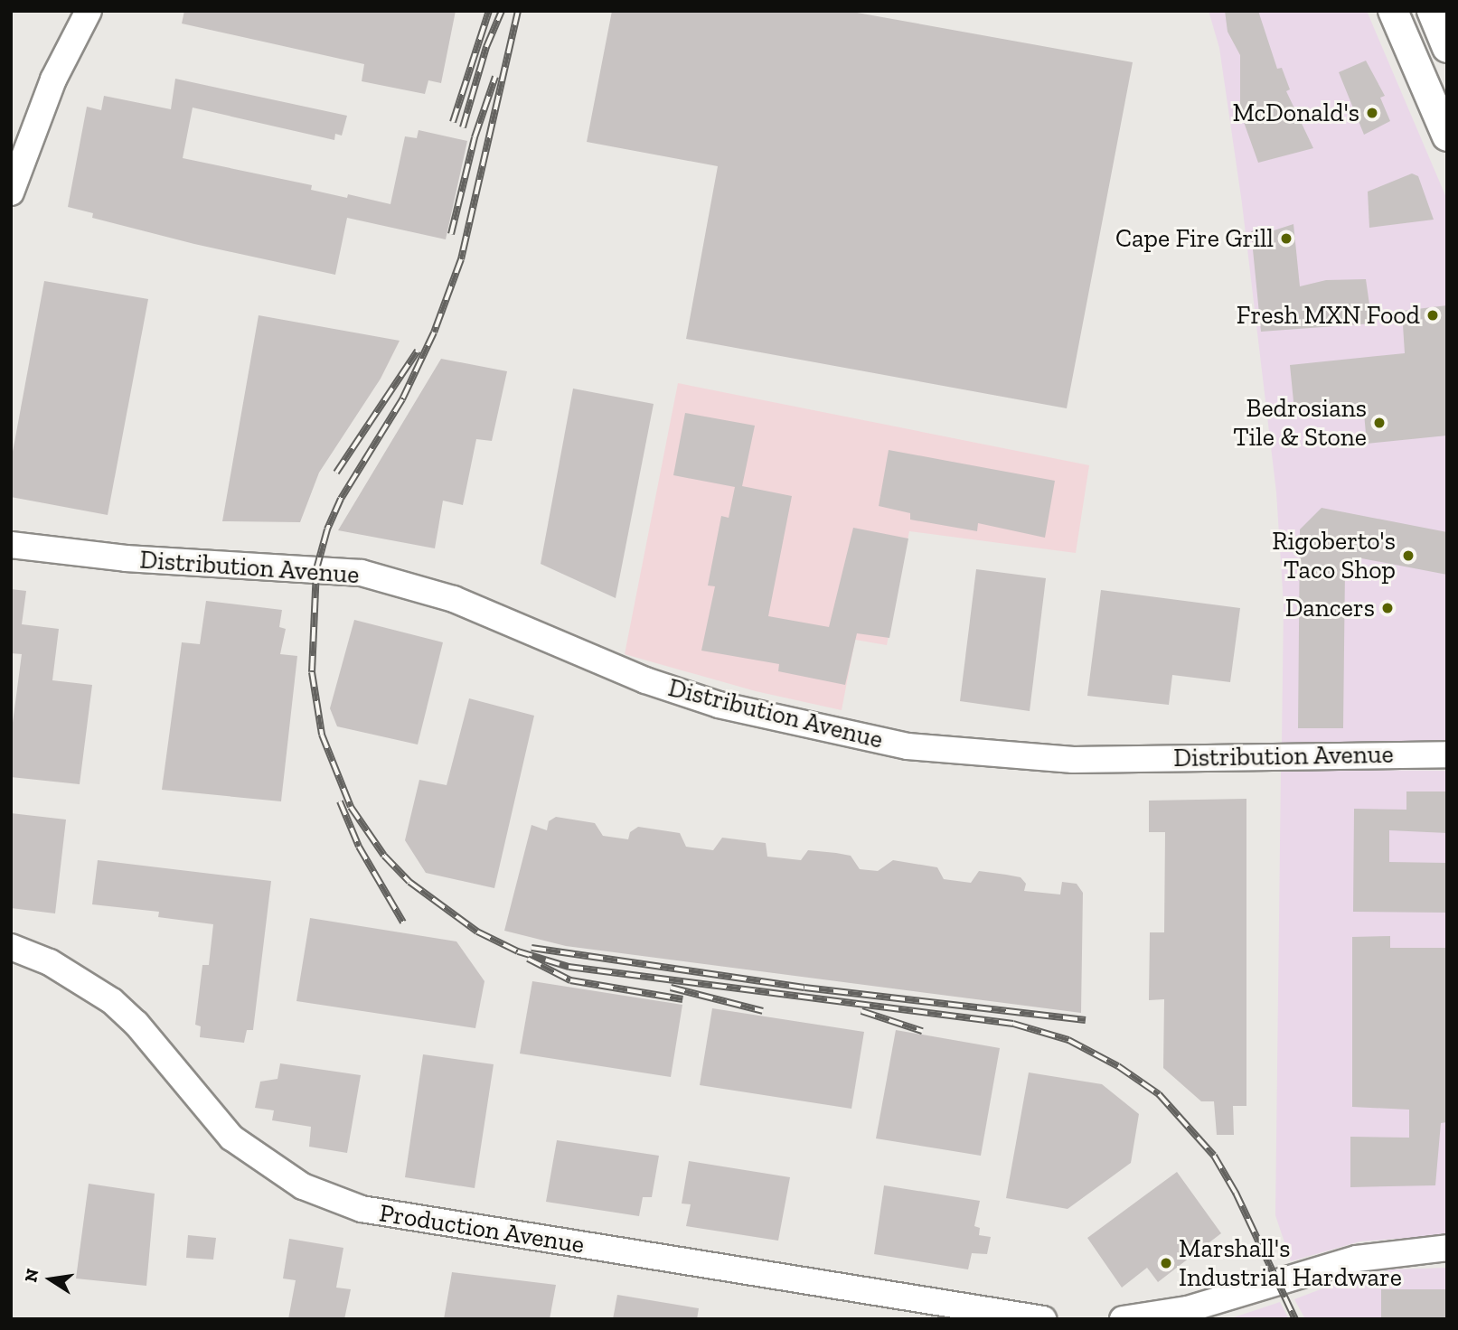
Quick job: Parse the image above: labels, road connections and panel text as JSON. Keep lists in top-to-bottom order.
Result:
{
  "streets": {
    "street": ["Distribution Avenue", "Production Avenue"]
  },
  "places": [
    "McDonald's",
    "Cape Fire Grill",
    "Fresh MXN Food",
    "Bedrosians Tile & Stone",
    "Rigoberto's Taco Shop",
    "Dancers",
    "Marshall's Industrial Hardware"
  ],
  "north": "left"
}
